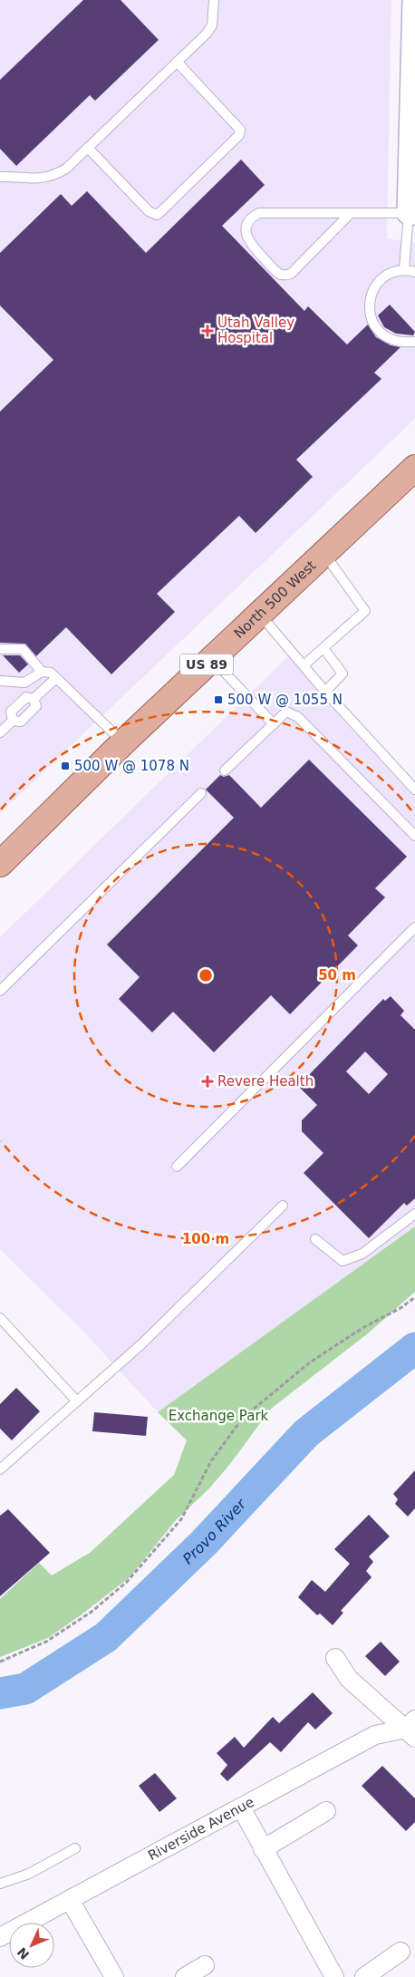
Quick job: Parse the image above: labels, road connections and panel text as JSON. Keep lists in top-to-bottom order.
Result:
{
  "streets": {
    "main road": ["North 500 West", "US 89"],
    "street": ["Riverside Avenue"]
  },
  "water": ["Provo River"],
  "parks": ["Exchange Park"],
  "places": {
    "health": ["Utah Valley Hospital", "Revere Health"],
    "transit": ["500 W @ 1055 N", "500 W @ 1078 N"]
  },
  "north": "bottom left",
  "rings": ["50 m", "100 m"]
}
